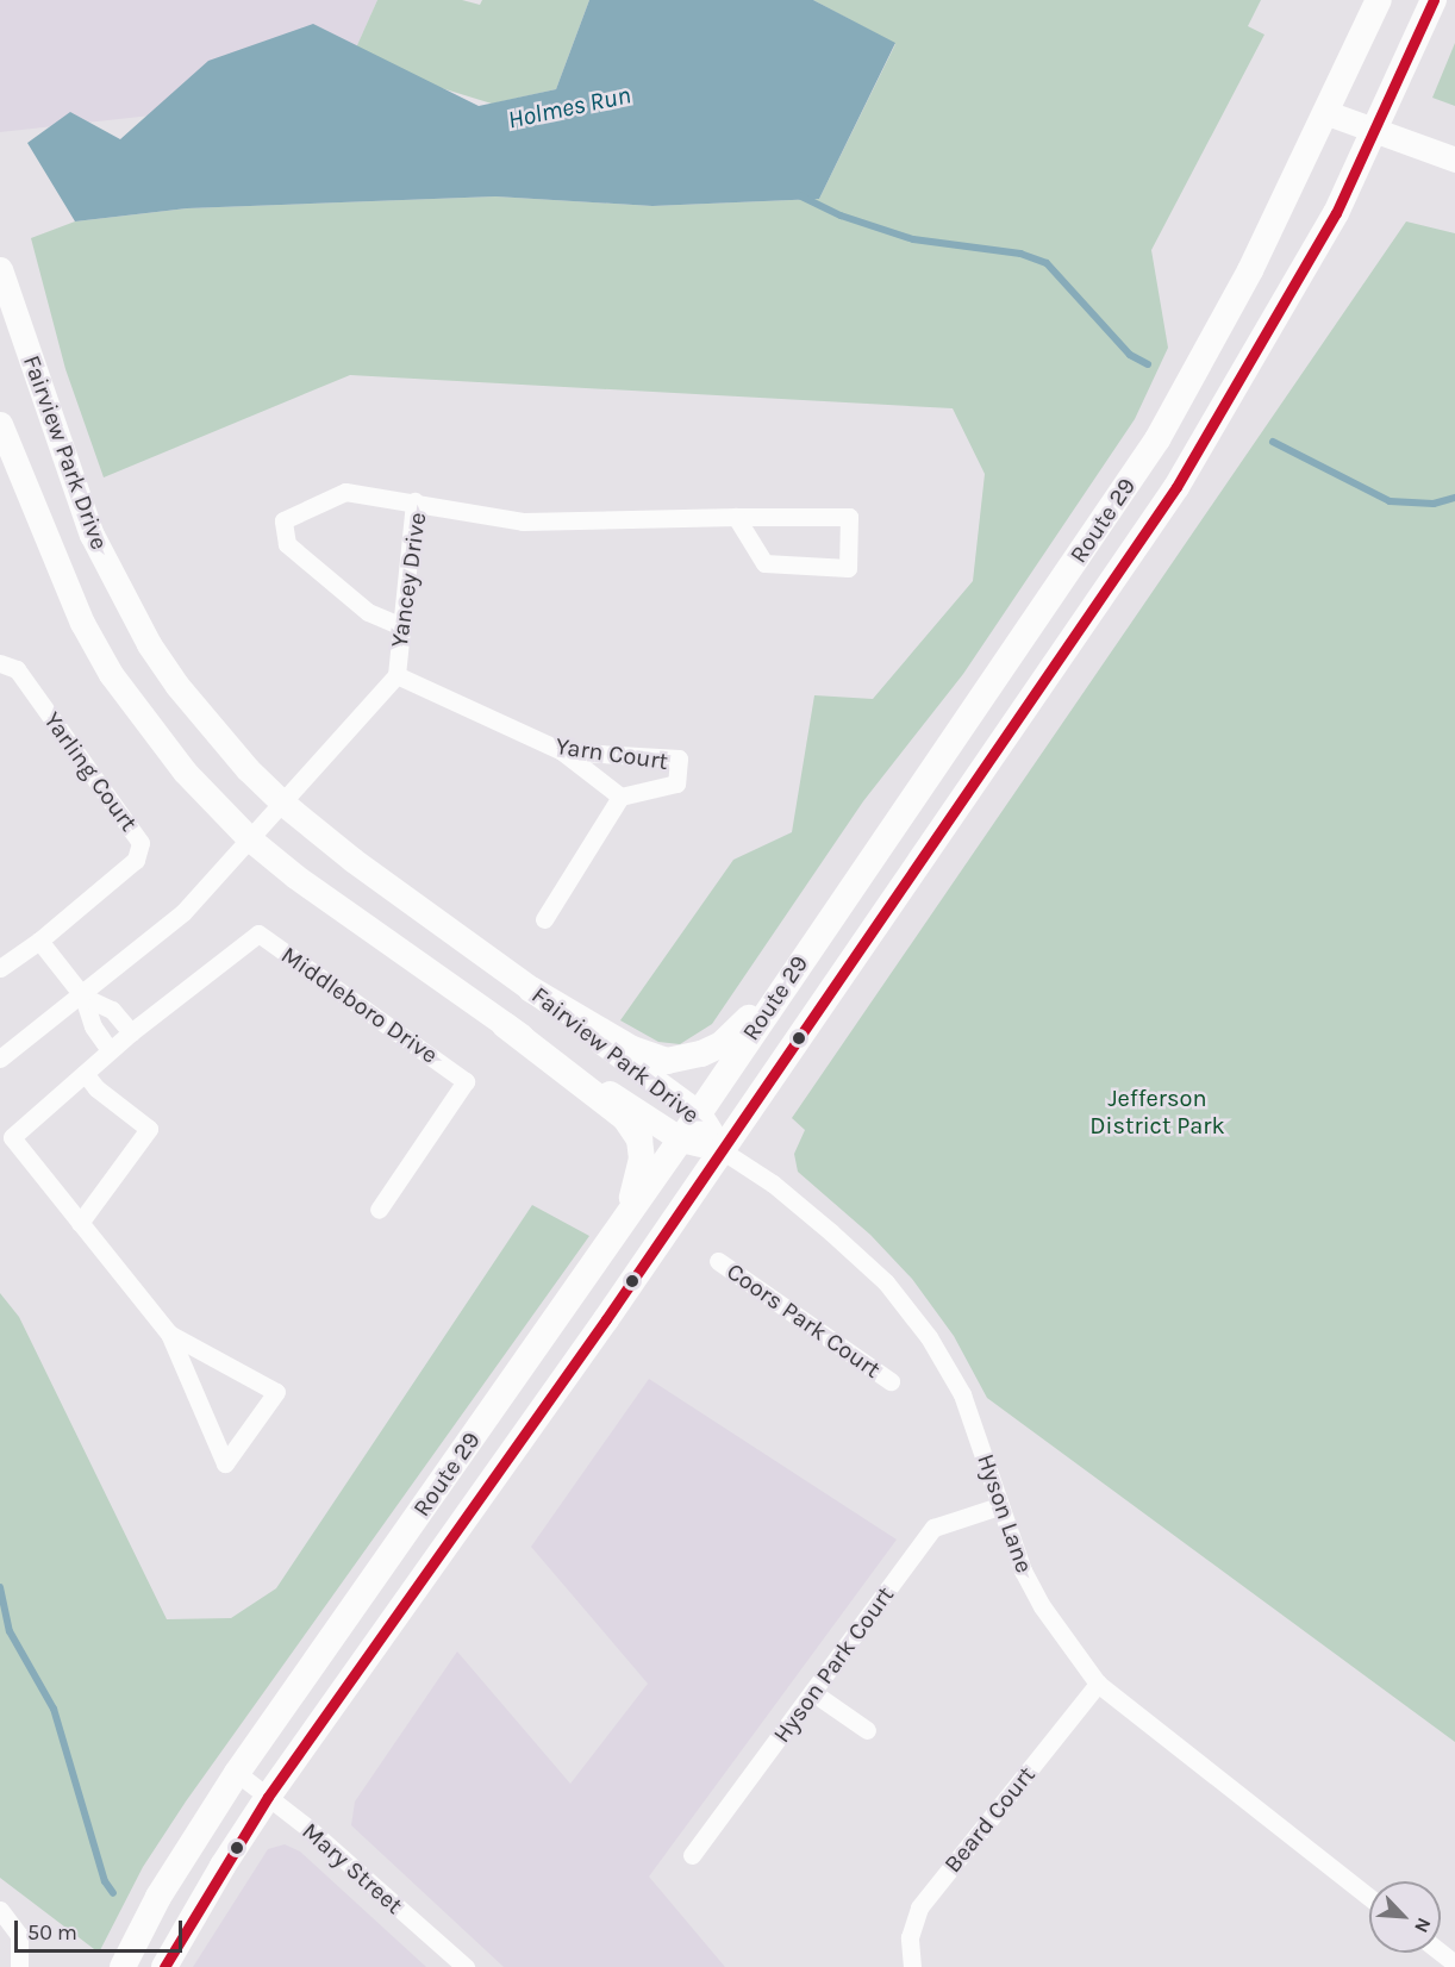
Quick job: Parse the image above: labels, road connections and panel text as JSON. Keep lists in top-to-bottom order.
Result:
{
  "streets": {
    "main road": ["Fairview Park Drive", "Route 29"],
    "street": [
      "Yancey Drive",
      "Yarn Court",
      "Yarling Court",
      "Middleboro Drive",
      "Coors Park Court",
      "Hyson Lane",
      "Hyson Park Court",
      "Beard Court",
      "Mary Street"
    ]
  },
  "crossings": [
    ["Fairview Park Drive", "Route 29"],
    ["Fairview Park Drive", "Yancey Drive"],
    ["Fairview Park Drive", "Hyson Lane"],
    ["Route 29", "Hyson Lane"],
    ["Route 29", "Mary Street"],
    ["Yancey Drive", "Yarn Court"],
    ["Hyson Lane", "Hyson Park Court"],
    ["Hyson Lane", "Beard Court"]
  ],
  "water": ["Holmes Run"],
  "parks": ["Jefferson District Park"],
  "scale_bar": "50 m",
  "north": "bottom right"
}
